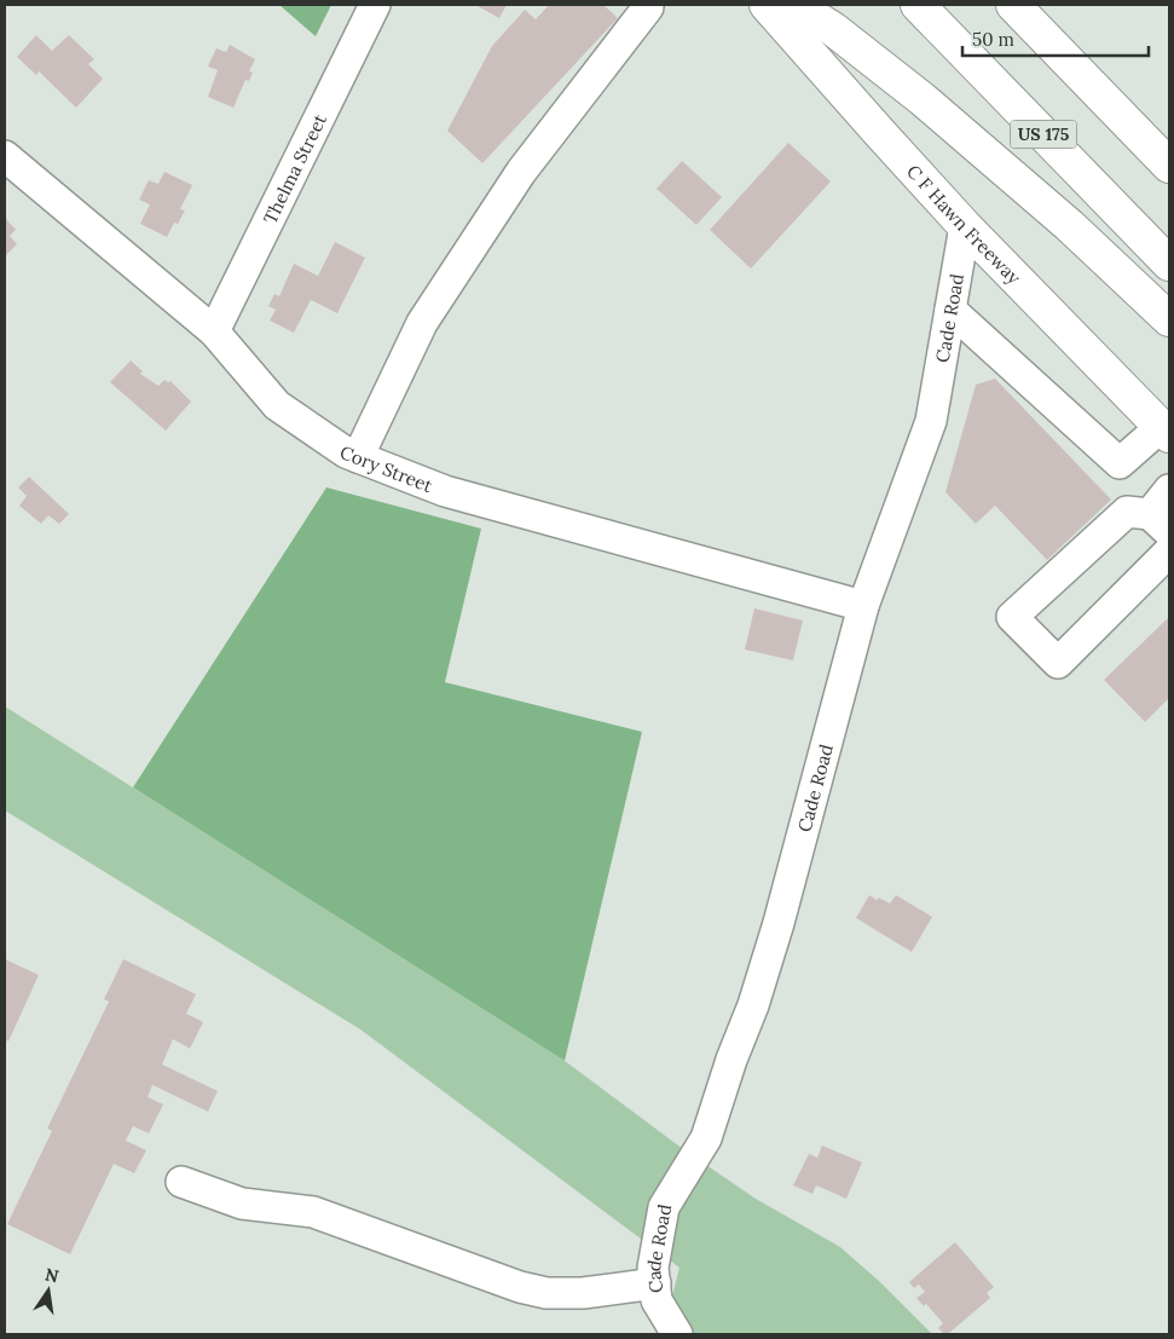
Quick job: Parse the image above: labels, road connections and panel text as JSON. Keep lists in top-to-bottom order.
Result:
{
  "streets": {
    "main road": ["US 175", "C F Hawn Freeway"],
    "street": ["Thelma Street", "Cade Road", "Cory Street"]
  },
  "crossings": [
    ["Thelma Street", "Cory Street"],
    ["C F Hawn Freeway", "Cade Road"],
    ["Cade Road", "Cory Street"]
  ],
  "scale_bar": "50 m",
  "north": "top"
}
